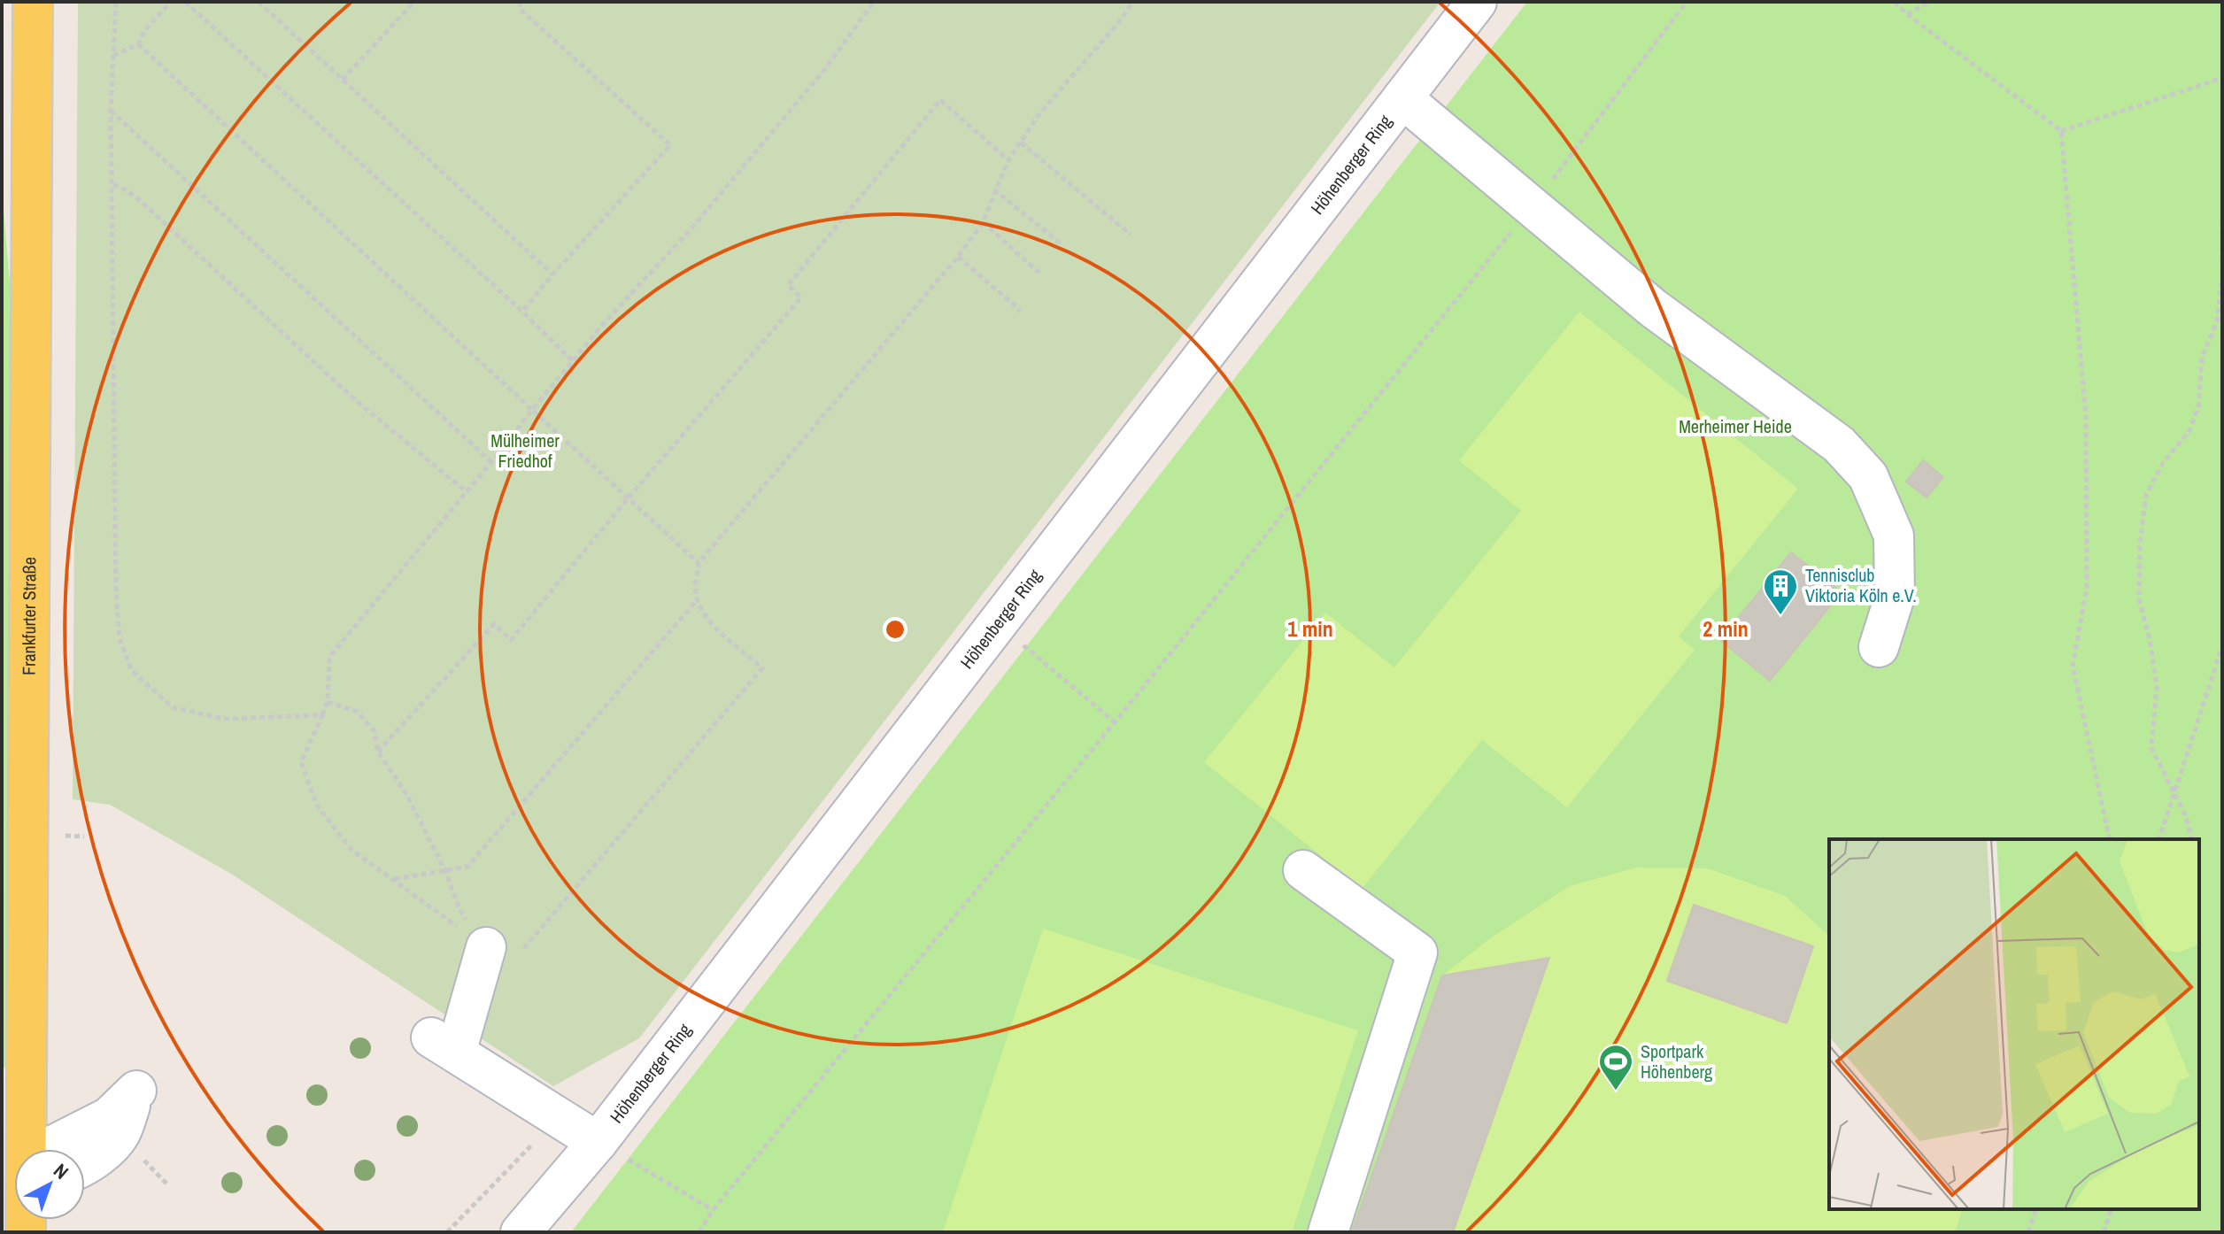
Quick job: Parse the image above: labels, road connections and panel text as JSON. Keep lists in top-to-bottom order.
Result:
{
  "streets": {
    "main road": ["Frankfurter Straße"],
    "street": ["Höhenberger Ring"]
  },
  "parks": ["Merheimer Heide", "Mülheimer Friedhof"],
  "places": {
    "building": ["Tennisclub Viktoria Köln e.V."],
    "sports": ["Sportpark Höhenberg"]
  },
  "north": "top right",
  "rings": ["1 min", "2 min"]
}
